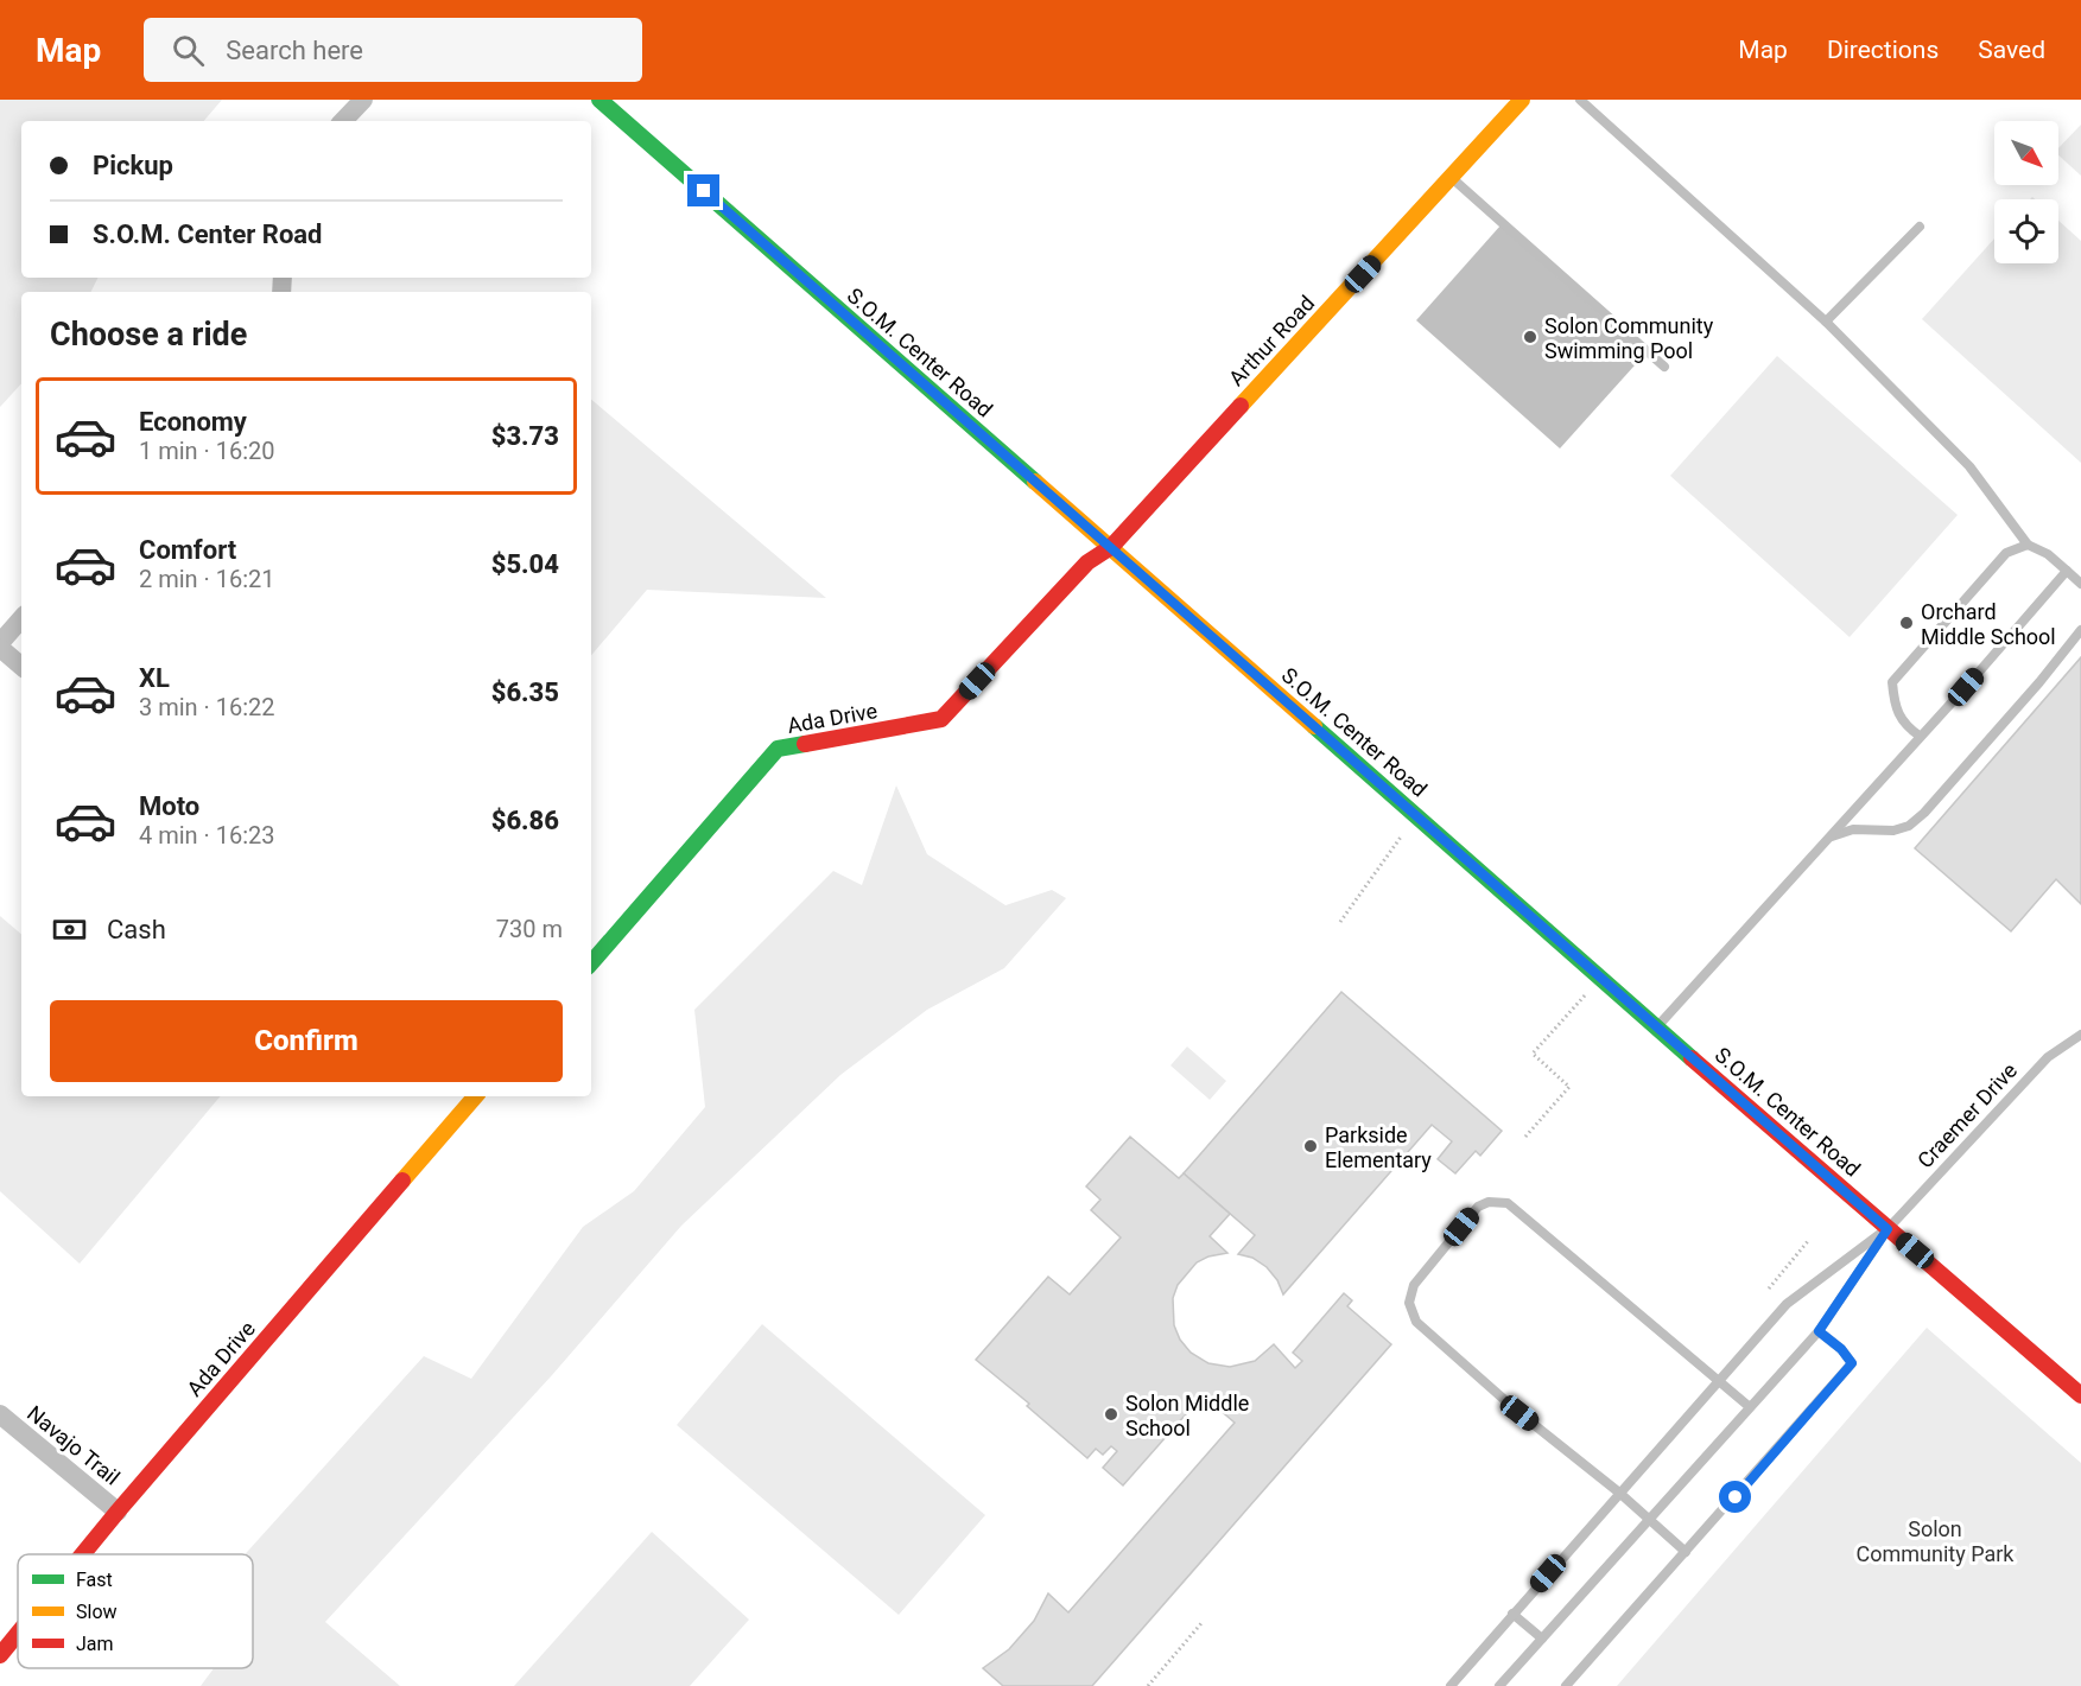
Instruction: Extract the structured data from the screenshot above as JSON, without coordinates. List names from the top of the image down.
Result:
{
  "streets": {
    "street": [
      "Arthur Road",
      "S.O.M. Center Road",
      "Ada Drive",
      "Navajo Trail"
    ],
    "lane": ["Craemer Drive"]
  },
  "crossings": [
    ["Arthur Road", "S.O.M. Center Road"],
    ["Arthur Road", "Ada Drive"],
    ["S.O.M. Center Road", "Ada Drive"],
    ["S.O.M. Center Road", "Craemer Drive"],
    ["Ada Drive", "Navajo Trail"]
  ],
  "parks": ["Solon Community Park"],
  "places": [
    "Solon Community Swimming Pool",
    "Orchard Middle School",
    "Parkside Elementary",
    "Solon Middle School"
  ],
  "legend": ["Fast", "Slow", "Jam"],
  "north": "bottom right",
  "page": {
    "header": "Map",
    "search": "Search here",
    "nav": ["Map", "Directions", "Saved"],
    "banner": ["Pickup", "S.O.M. Center Road"],
    "heading": "Choose a ride",
    "list": [
      {
        "name": "Economy",
        "note": "1 min · 16:20",
        "value": "$3.73"
      },
      {
        "name": "Comfort",
        "note": "2 min · 16:21",
        "value": "$5.04"
      },
      {
        "name": "XL",
        "note": "3 min · 16:22",
        "value": "$6.35"
      },
      {
        "name": "Moto",
        "note": "4 min · 16:23",
        "value": "$6.86"
      }
    ],
    "pay": ["Cash", "730 m"],
    "buttons": "Confirm"
  }
}
